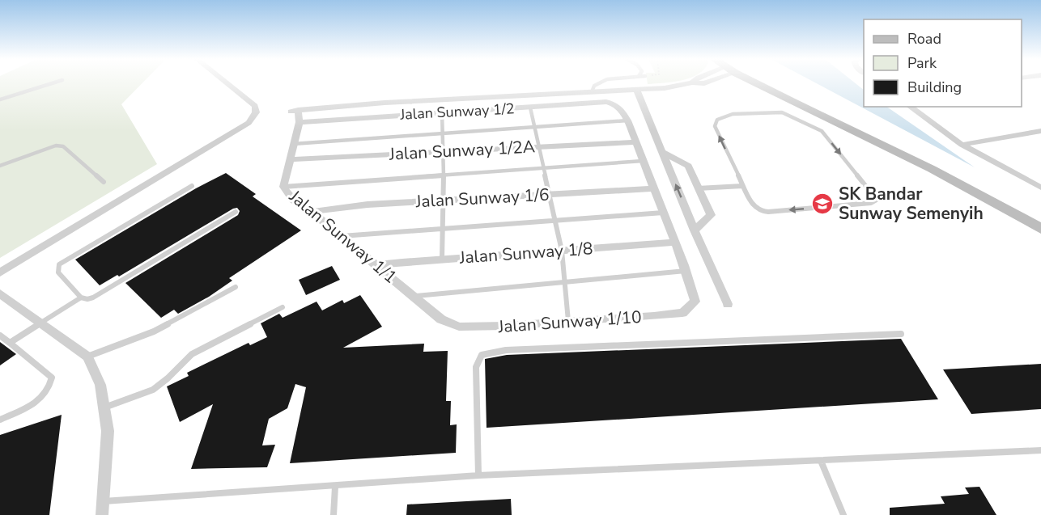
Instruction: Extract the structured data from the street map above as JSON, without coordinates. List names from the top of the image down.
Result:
{
  "streets": {
    "street": [
      "Jalan Sunway 1/2",
      "Jalan Sunway 1/2A",
      "Jalan Sunway 1/6",
      "Jalan Sunway 1/1",
      "Jalan Sunway 1/8",
      "Jalan Sunway 1/10"
    ]
  },
  "crossings": [
    ["Jalan Sunway 1/2", "Jalan Sunway 1/1"],
    ["Jalan Sunway 1/2A", "Jalan Sunway 1/1"],
    ["Jalan Sunway 1/6", "Jalan Sunway 1/1"],
    ["Jalan Sunway 1/1", "Jalan Sunway 1/8"],
    ["Jalan Sunway 1/1", "Jalan Sunway 1/10"]
  ],
  "places": {
    "school or university": ["SK Bandar Sunway Semenyih"]
  },
  "legend": ["Road", "Park", "Building"]
}
